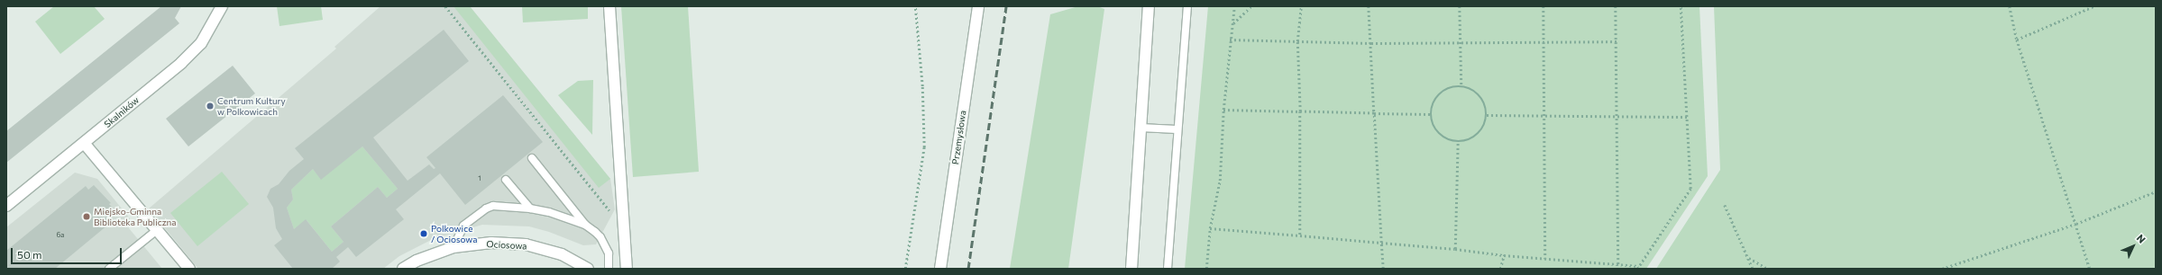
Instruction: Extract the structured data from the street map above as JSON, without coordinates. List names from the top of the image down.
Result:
{
  "streets": {
    "street": ["Skalników", "Przemysłowa", "Ociosowa"]
  },
  "places": ["Centrum Kultury w Polkowicach", "Miejsko-Gminna Biblioteka Publiczna", "Polkowice / Ociosowa"],
  "house_numbers": ["1", "6a"],
  "scale_bar": "50 m",
  "north": "top right"
}
